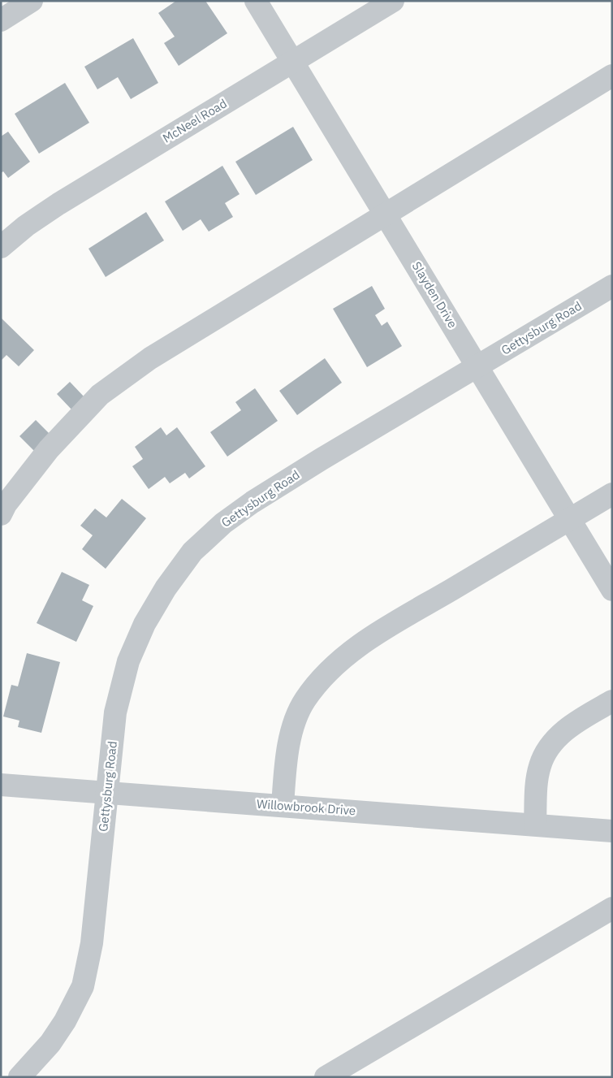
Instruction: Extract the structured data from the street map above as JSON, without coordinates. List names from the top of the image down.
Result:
{
  "streets": {
    "street": [
      "McNeel Road",
      "Slayden Drive",
      "Gettysburg Road",
      "Willowbrook Drive"
    ]
  },
  "crossings": [
    ["McNeel Road", "Slayden Drive"],
    ["Slayden Drive", "Gettysburg Road"],
    ["Gettysburg Road", "Willowbrook Drive"]
  ]
}
